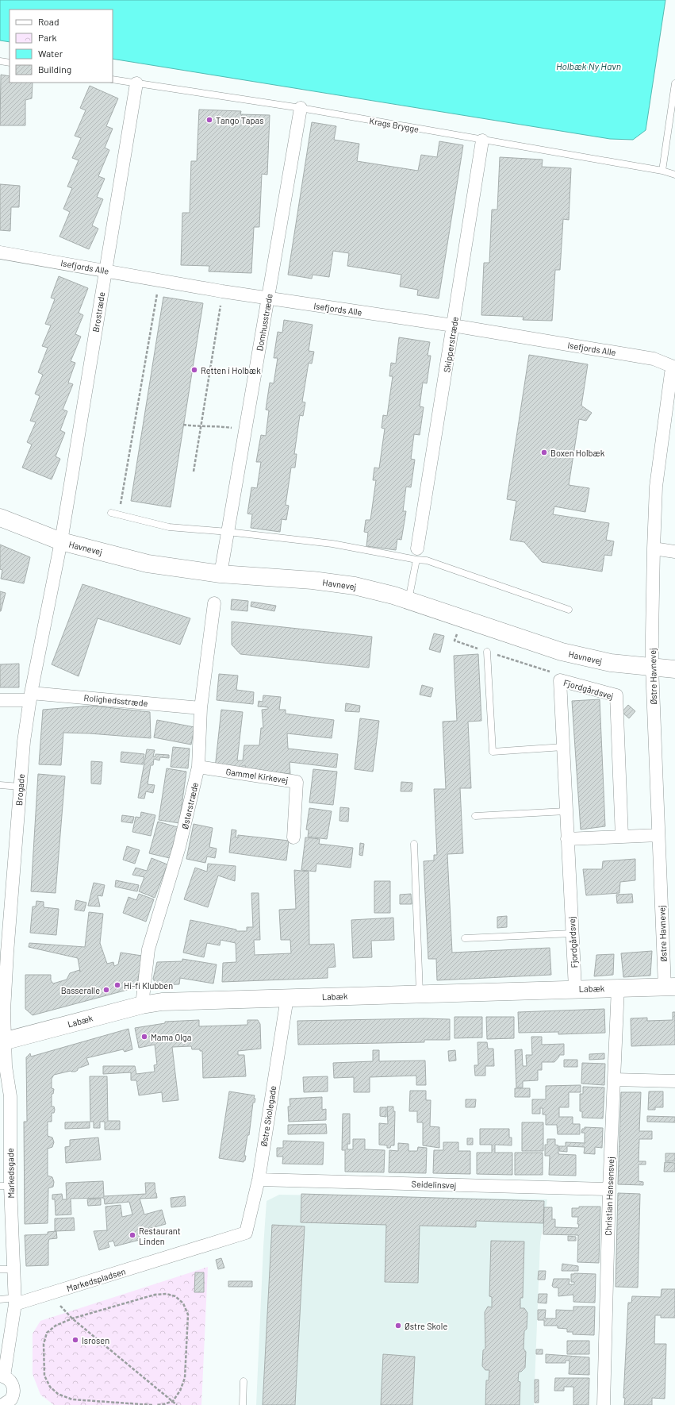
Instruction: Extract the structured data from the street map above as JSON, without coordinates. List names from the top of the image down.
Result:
{
  "streets": {
    "street": [
      "Isefjords Alle",
      "Brostræde",
      "Domhusstræde",
      "Skipperstræde",
      "Havnevej",
      "Østre Havnevej",
      "Fjordgårdsvej",
      "Rolighedsstræde",
      "Gammel Kirkevej",
      "Brogade",
      "Østerstræde",
      "Labæk",
      "Østre Skolegade",
      "Markedsgade",
      "Seidelinsvej",
      "Christian Hansensvej",
      "Markedspladsen"
    ],
    "lane": ["Krags Brygge"]
  },
  "crossings": [
    ["Krags Brygge", "Brostræde"],
    ["Krags Brygge", "Domhusstræde"],
    ["Krags Brygge", "Skipperstræde"],
    ["Isefjords Alle", "Brostræde"],
    ["Isefjords Alle", "Domhusstræde"],
    ["Isefjords Alle", "Skipperstræde"],
    ["Isefjords Alle", "Østre Havnevej"],
    ["Brostræde", "Havnevej"],
    ["Brostræde", "Brogade"],
    ["Domhusstræde", "Havnevej"],
    ["Havnevej", "Østre Havnevej"],
    ["Havnevej", "Brogade"],
    ["Østre Havnevej", "Labæk"],
    ["Fjordgårdsvej", "Labæk"],
    ["Rolighedsstræde", "Brogade"],
    ["Rolighedsstræde", "Østerstræde"],
    ["Gammel Kirkevej", "Østerstræde"],
    ["Brogade", "Labæk"],
    ["Brogade", "Markedsgade"],
    ["Østerstræde", "Labæk"],
    ["Labæk", "Østre Skolegade"],
    ["Labæk", "Markedsgade"],
    ["Labæk", "Christian Hansensvej"],
    ["Østre Skolegade", "Seidelinsvej"],
    ["Østre Skolegade", "Markedspladsen"],
    ["Markedsgade", "Markedspladsen"],
    ["Seidelinsvej", "Christian Hansensvej"]
  ],
  "water": ["Holbæk Ny Havn"],
  "places": [
    "Tango Tapas",
    "Retten i Holbæk",
    "Boxen Holbæk",
    "Hi-fi Klubben",
    "Basseralle",
    "Mama Olga",
    "Restaurant Linden",
    "Østre Skole",
    "Isrosen"
  ],
  "legend": [
    "Road",
    "Park",
    "Water",
    "Building"
  ]
}
